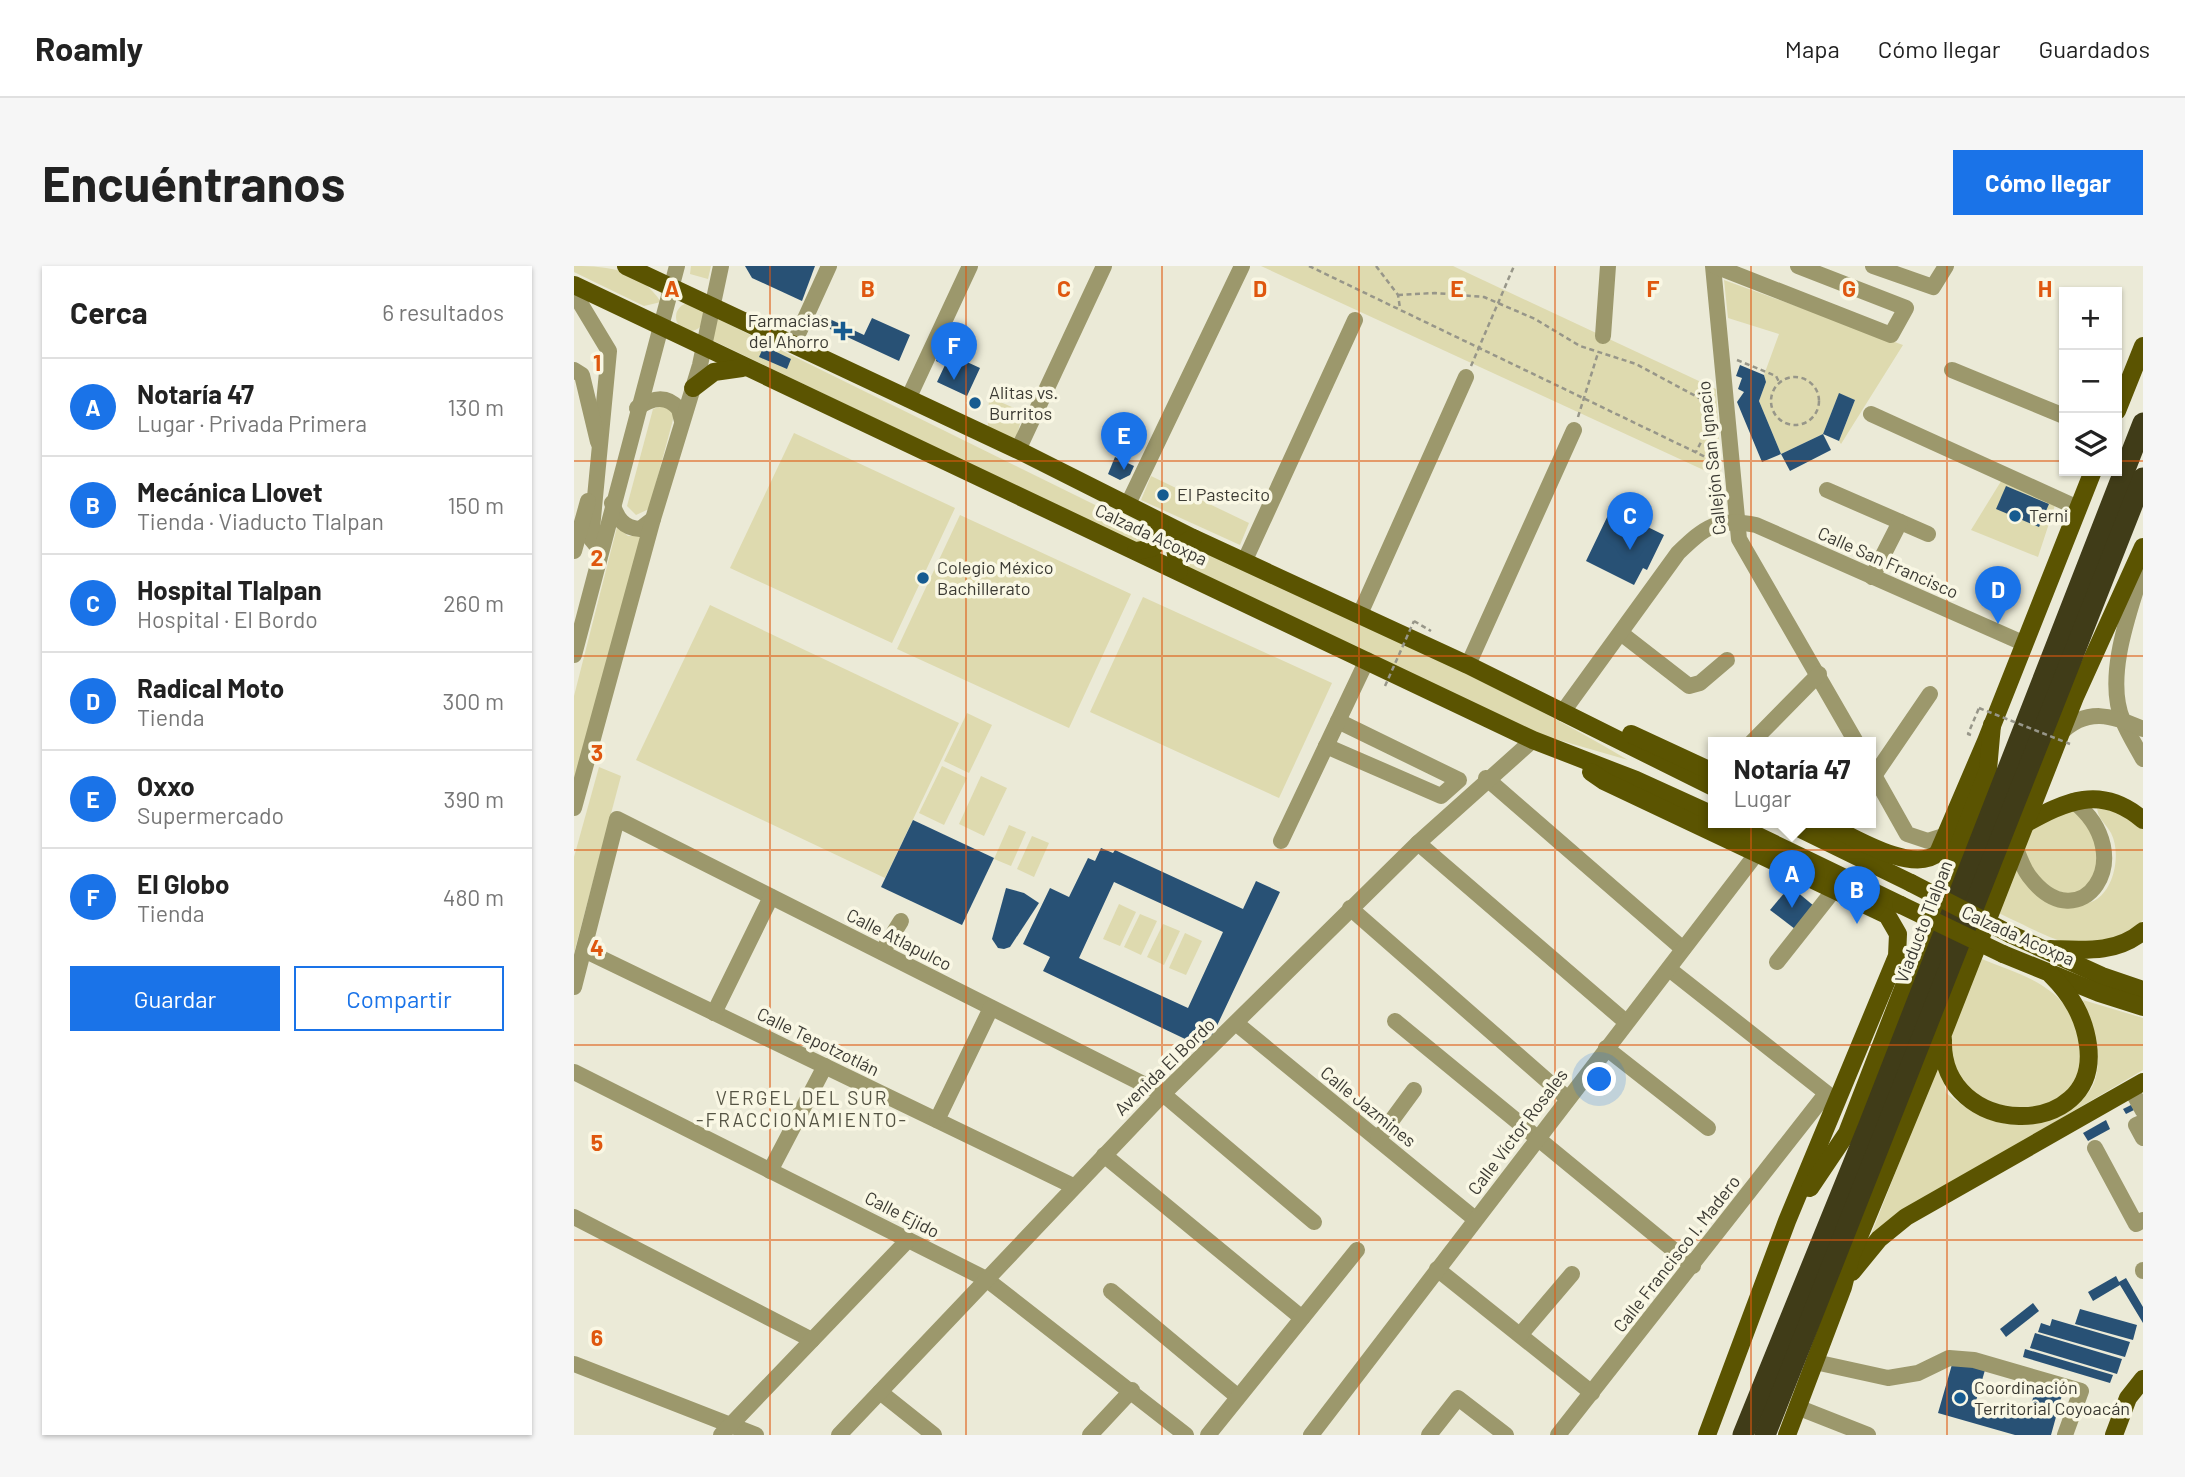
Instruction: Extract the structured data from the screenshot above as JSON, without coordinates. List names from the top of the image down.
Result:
{
  "streets": {
    "highway": ["Viaducto Tlalpan"],
    "main road": ["Calzada Acoxpa"],
    "street": [
      "Callejón San Ignacio",
      "Calle San Francisco",
      "Calle Atlapulco",
      "Calle Tepotzotlán",
      "Avenida El Bordo",
      "Calle Jazmines",
      "Calle Víctor Rosales",
      "Calle Ejido",
      "Calle Francisco I. Madero"
    ]
  },
  "crossings": [
    ["Callejón San Ignacio", "Calle San Francisco"],
    ["Calzada Acoxpa", "Viaducto Tlalpan"],
    ["Calzada Acoxpa", "Avenida El Bordo"],
    ["Calle San Francisco", "Viaducto Tlalpan"],
    ["Viaducto Tlalpan", "Calle Víctor Rosales"],
    ["Viaducto Tlalpan", "Calle Francisco I. Madero"],
    ["Calle Atlapulco", "Calle Tepotzotlán"],
    ["Calle Atlapulco", "Avenida El Bordo"],
    ["Calle Tepotzotlán", "Avenida El Bordo"],
    ["Avenida El Bordo", "Calle Jazmines"],
    ["Avenida El Bordo", "Calle Ejido"],
    ["Calle Jazmines", "Calle Víctor Rosales"]
  ],
  "districts": ["VERGEL DEL SUR -FRACCIONAMIENTO-"],
  "places": {
    "health": ["Farmacias del Ahorro"],
    "other": [
      "Alitas vs. Burritos",
      "El Pastecito",
      "Terni",
      "Colegio México Bachillerato",
      "Coordinación Territorial Coyoacán"
    ]
  },
  "page": {
    "header": "Roamly",
    "nav": ["Mapa", "Cómo llegar", "Guardados"],
    "buttons": [
      "Cómo llegar",
      ["Guardar", "Compartir"]
    ],
    "title": "Encuéntranos",
    "heading": ["Cerca", "6 resultados"],
    "map_buttons": ["+", "−"],
    "pins": [
      "F",
      "E",
      "C",
      "D",
      "A",
      "B"
    ],
    "list": [
      {
        "mark": "A",
        "name": "Notaría 47",
        "note": "Lugar · Privada Primera",
        "value": "130 m"
      },
      {
        "mark": "B",
        "name": "Mecánica Llovet",
        "note": "Tienda · Viaducto Tlalpan",
        "value": "150 m"
      },
      {
        "mark": "C",
        "name": "Hospital Tlalpan",
        "note": "Hospital · El Bordo",
        "value": "260 m"
      },
      {
        "mark": "D",
        "name": "Radical Moto",
        "note": "Tienda",
        "value": "300 m"
      },
      {
        "mark": "E",
        "name": "Oxxo",
        "note": "Supermercado",
        "value": "390 m"
      },
      {
        "mark": "F",
        "name": "El Globo",
        "note": "Tienda",
        "value": "480 m"
      }
    ],
    "popup": ["Notaría 47", "Lugar"]
  },
  "grid": {
    "columns": [
      "A",
      "B",
      "C",
      "D",
      "E",
      "F",
      "G",
      "H"
    ],
    "rows": [
      "1",
      "2",
      "3",
      "4",
      "5",
      "6"
    ]
  }
}
